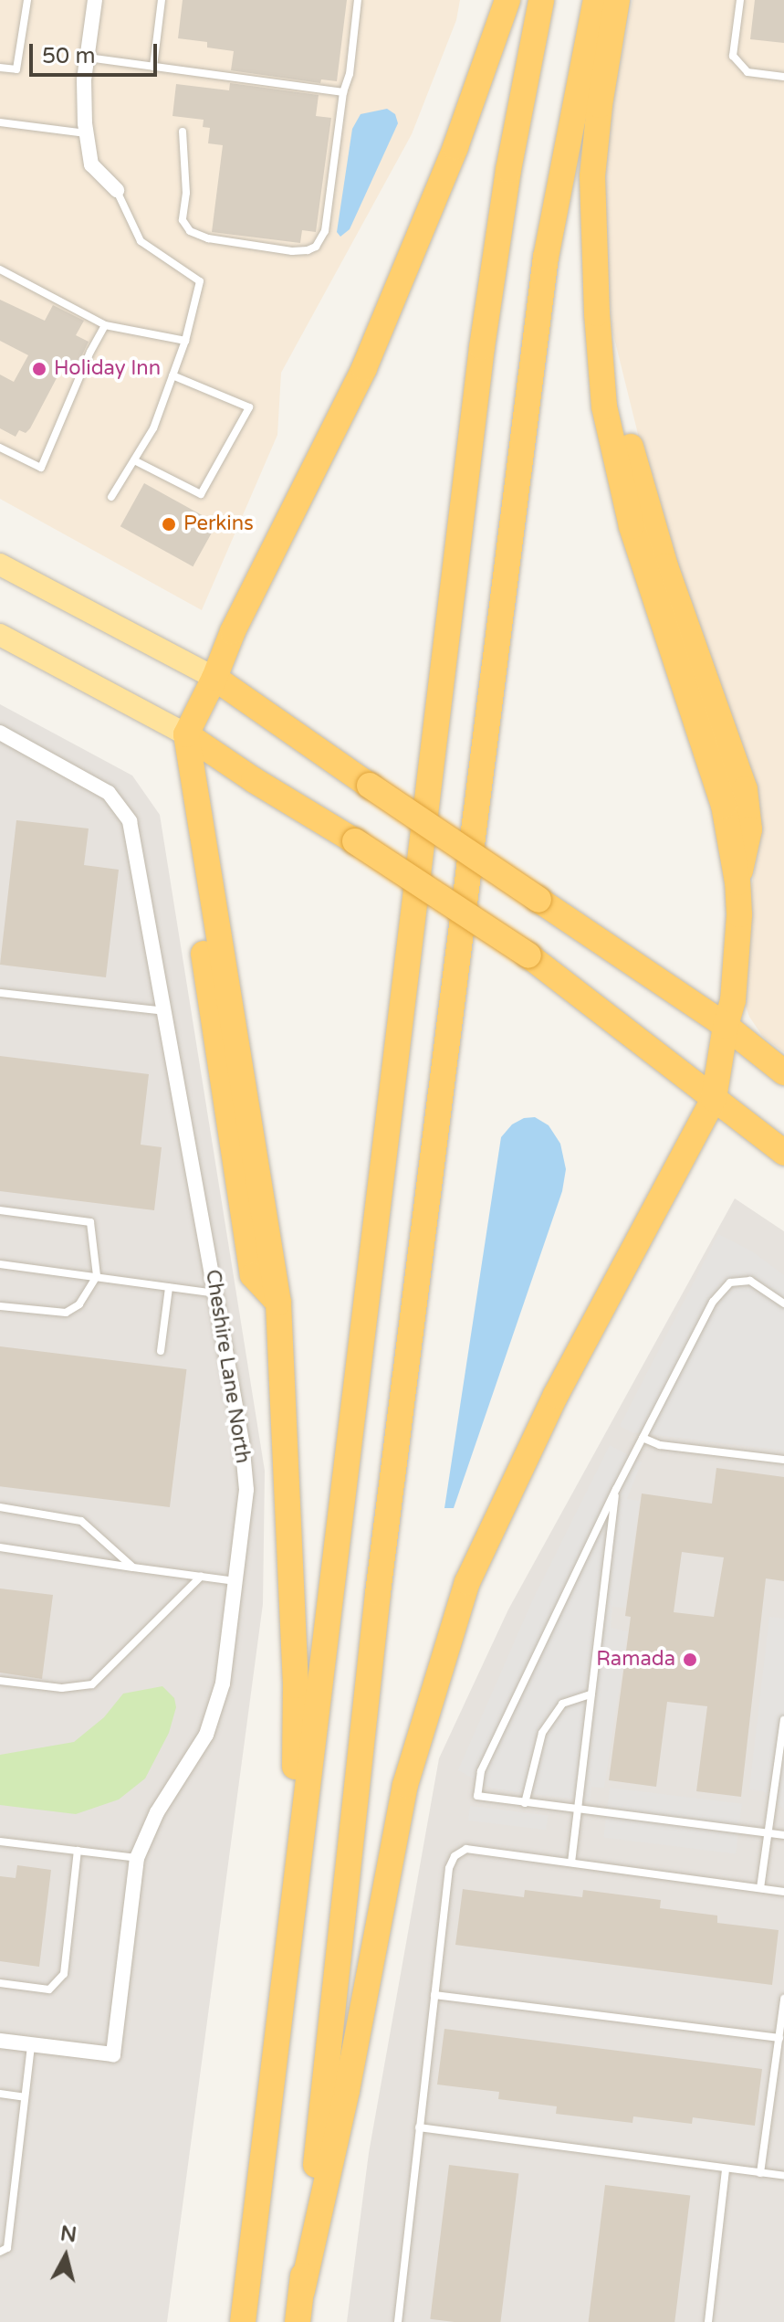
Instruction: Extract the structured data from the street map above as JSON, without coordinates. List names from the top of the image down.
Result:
{
  "streets": {
    "street": ["Cheshire Lane North"]
  },
  "places": ["Holiday Inn", "Perkins", "Ramada"],
  "scale_bar": "50 m",
  "north": "top"
}
